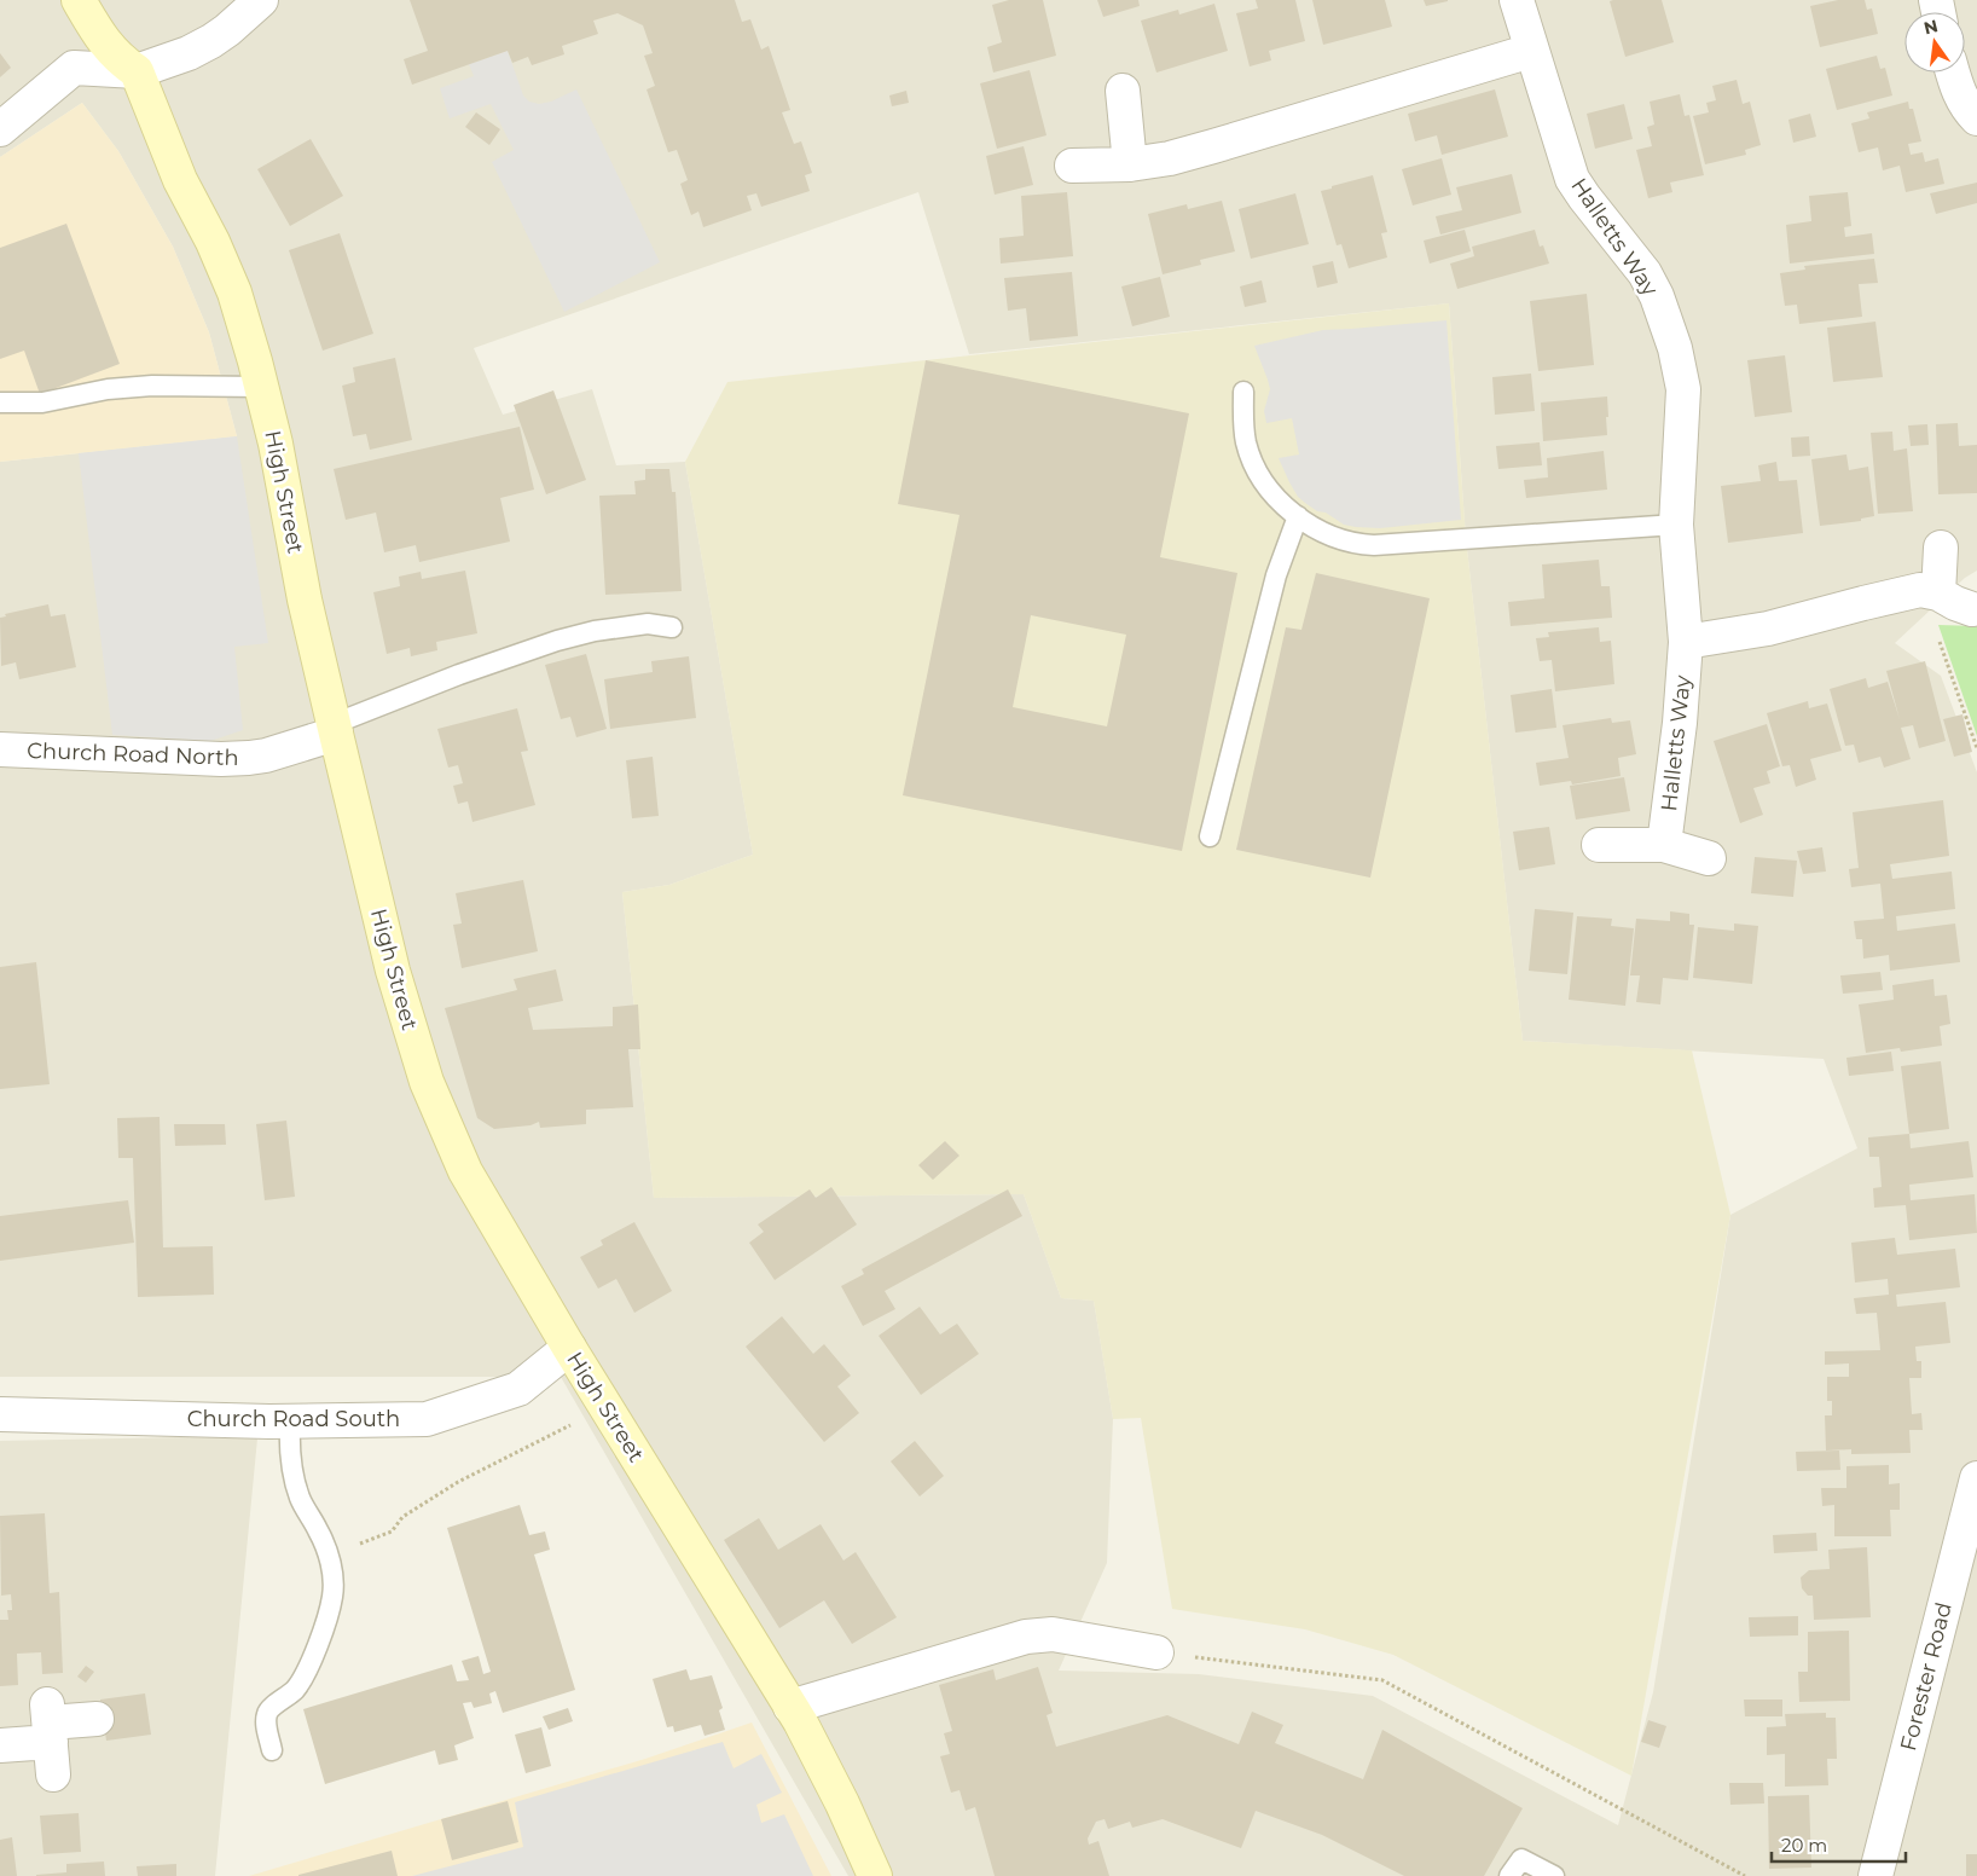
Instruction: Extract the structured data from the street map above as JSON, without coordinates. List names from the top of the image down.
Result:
{
  "streets": {
    "main road": ["High Street"],
    "street": [
      "Halletts Way",
      "Church Road North",
      "Church Road South",
      "Forester Road"
    ]
  },
  "crossings": [
    ["High Street", "Church Road North"],
    ["High Street", "Church Road South"]
  ],
  "scale_bar": "20 m",
  "north": "top"
}
